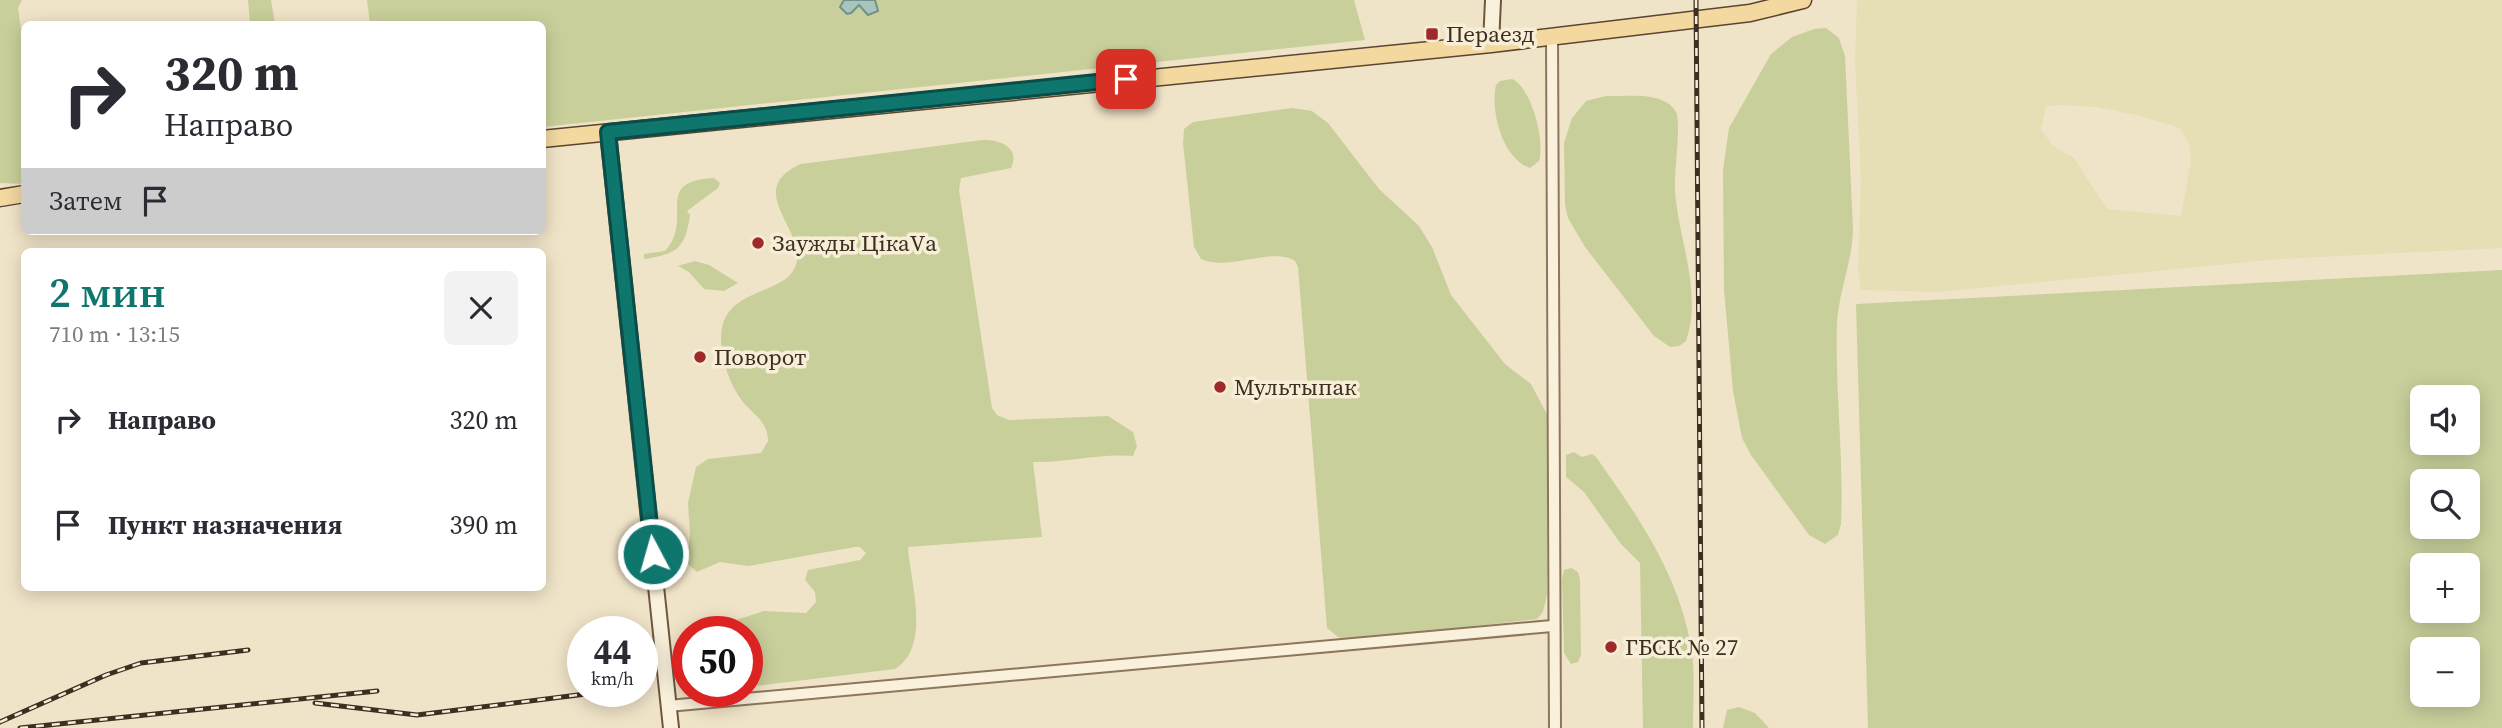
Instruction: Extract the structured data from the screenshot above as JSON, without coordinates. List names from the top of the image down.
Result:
{
  "places": {
    "transit": ["Пераезд"],
    "other": [
      "Заужды ЦікаVа",
      "Поворот",
      "Мультыпак",
      "ГБСК № 27"
    ]
  },
  "page": {
    "turn": ["320 m", "Направо"],
    "then": "Затем",
    "heading": ["2 мин", "710 m · 13:15"],
    "list": [
      {
        "name": "Направо",
        "value": "320 m"
      },
      {
        "name": "Пункт назначения",
        "value": "390 m"
      }
    ],
    "map_buttons": ["+", "−"],
    "speed": "44 km/h",
    "limit": "50"
  }
}
